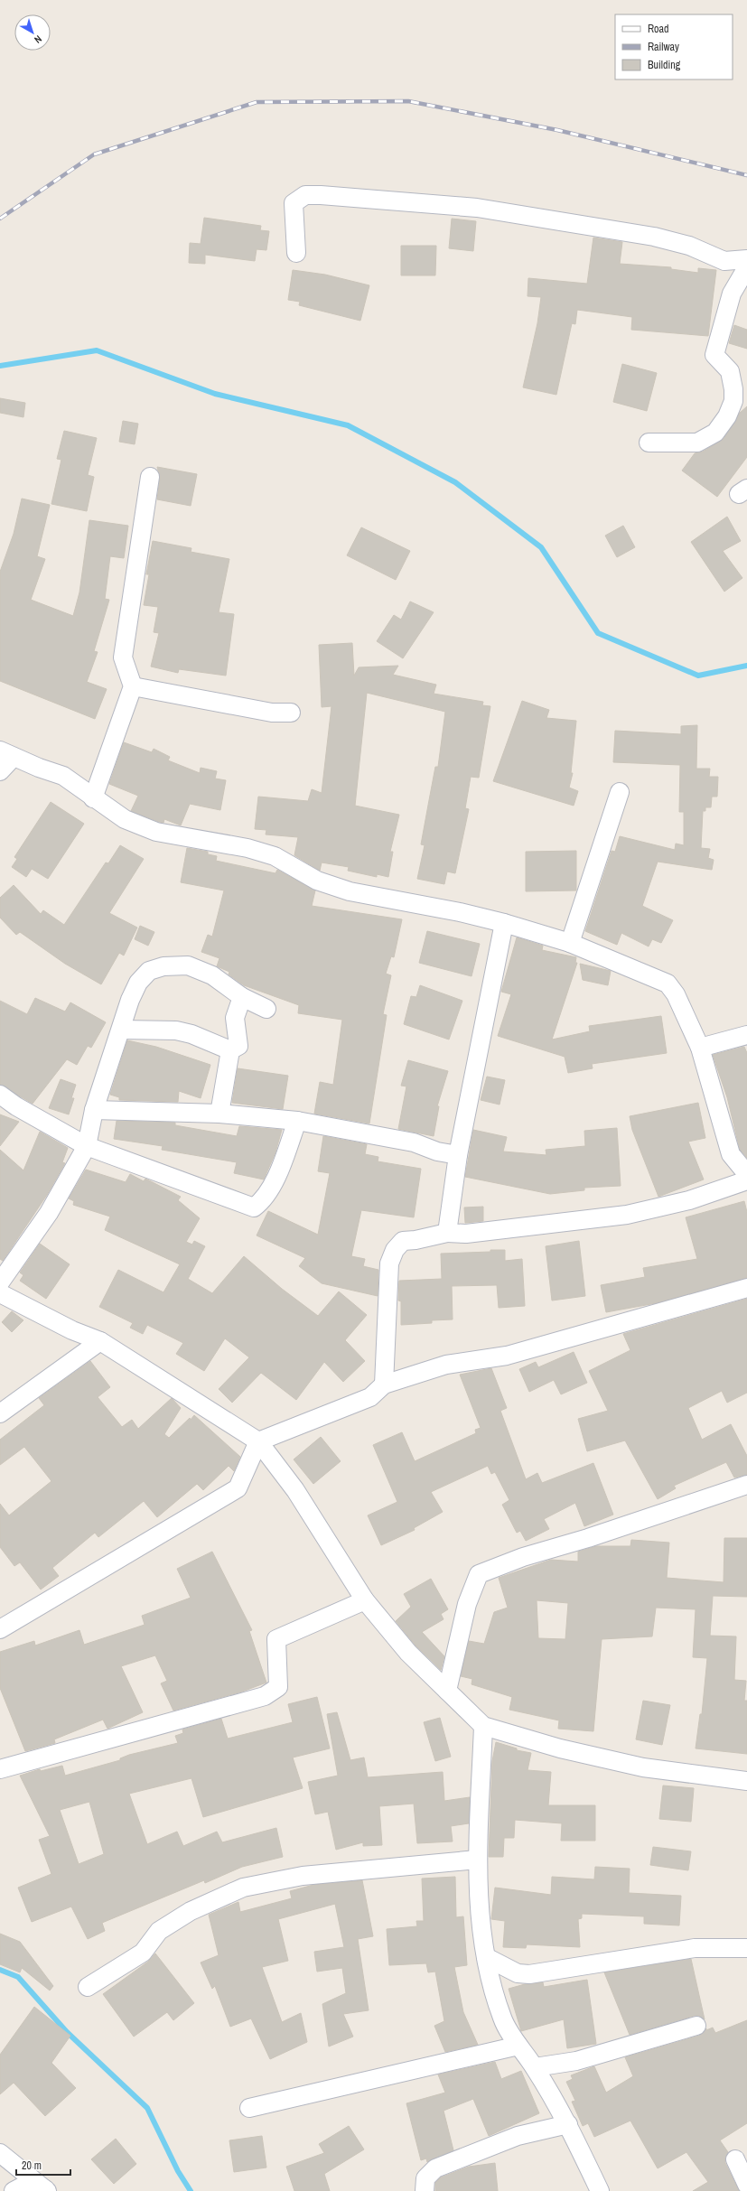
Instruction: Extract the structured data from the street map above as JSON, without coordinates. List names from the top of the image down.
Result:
{
  "legend": ["Road", "Railway", "Building"],
  "scale_bar": "20 m",
  "north": "bottom right"
}
